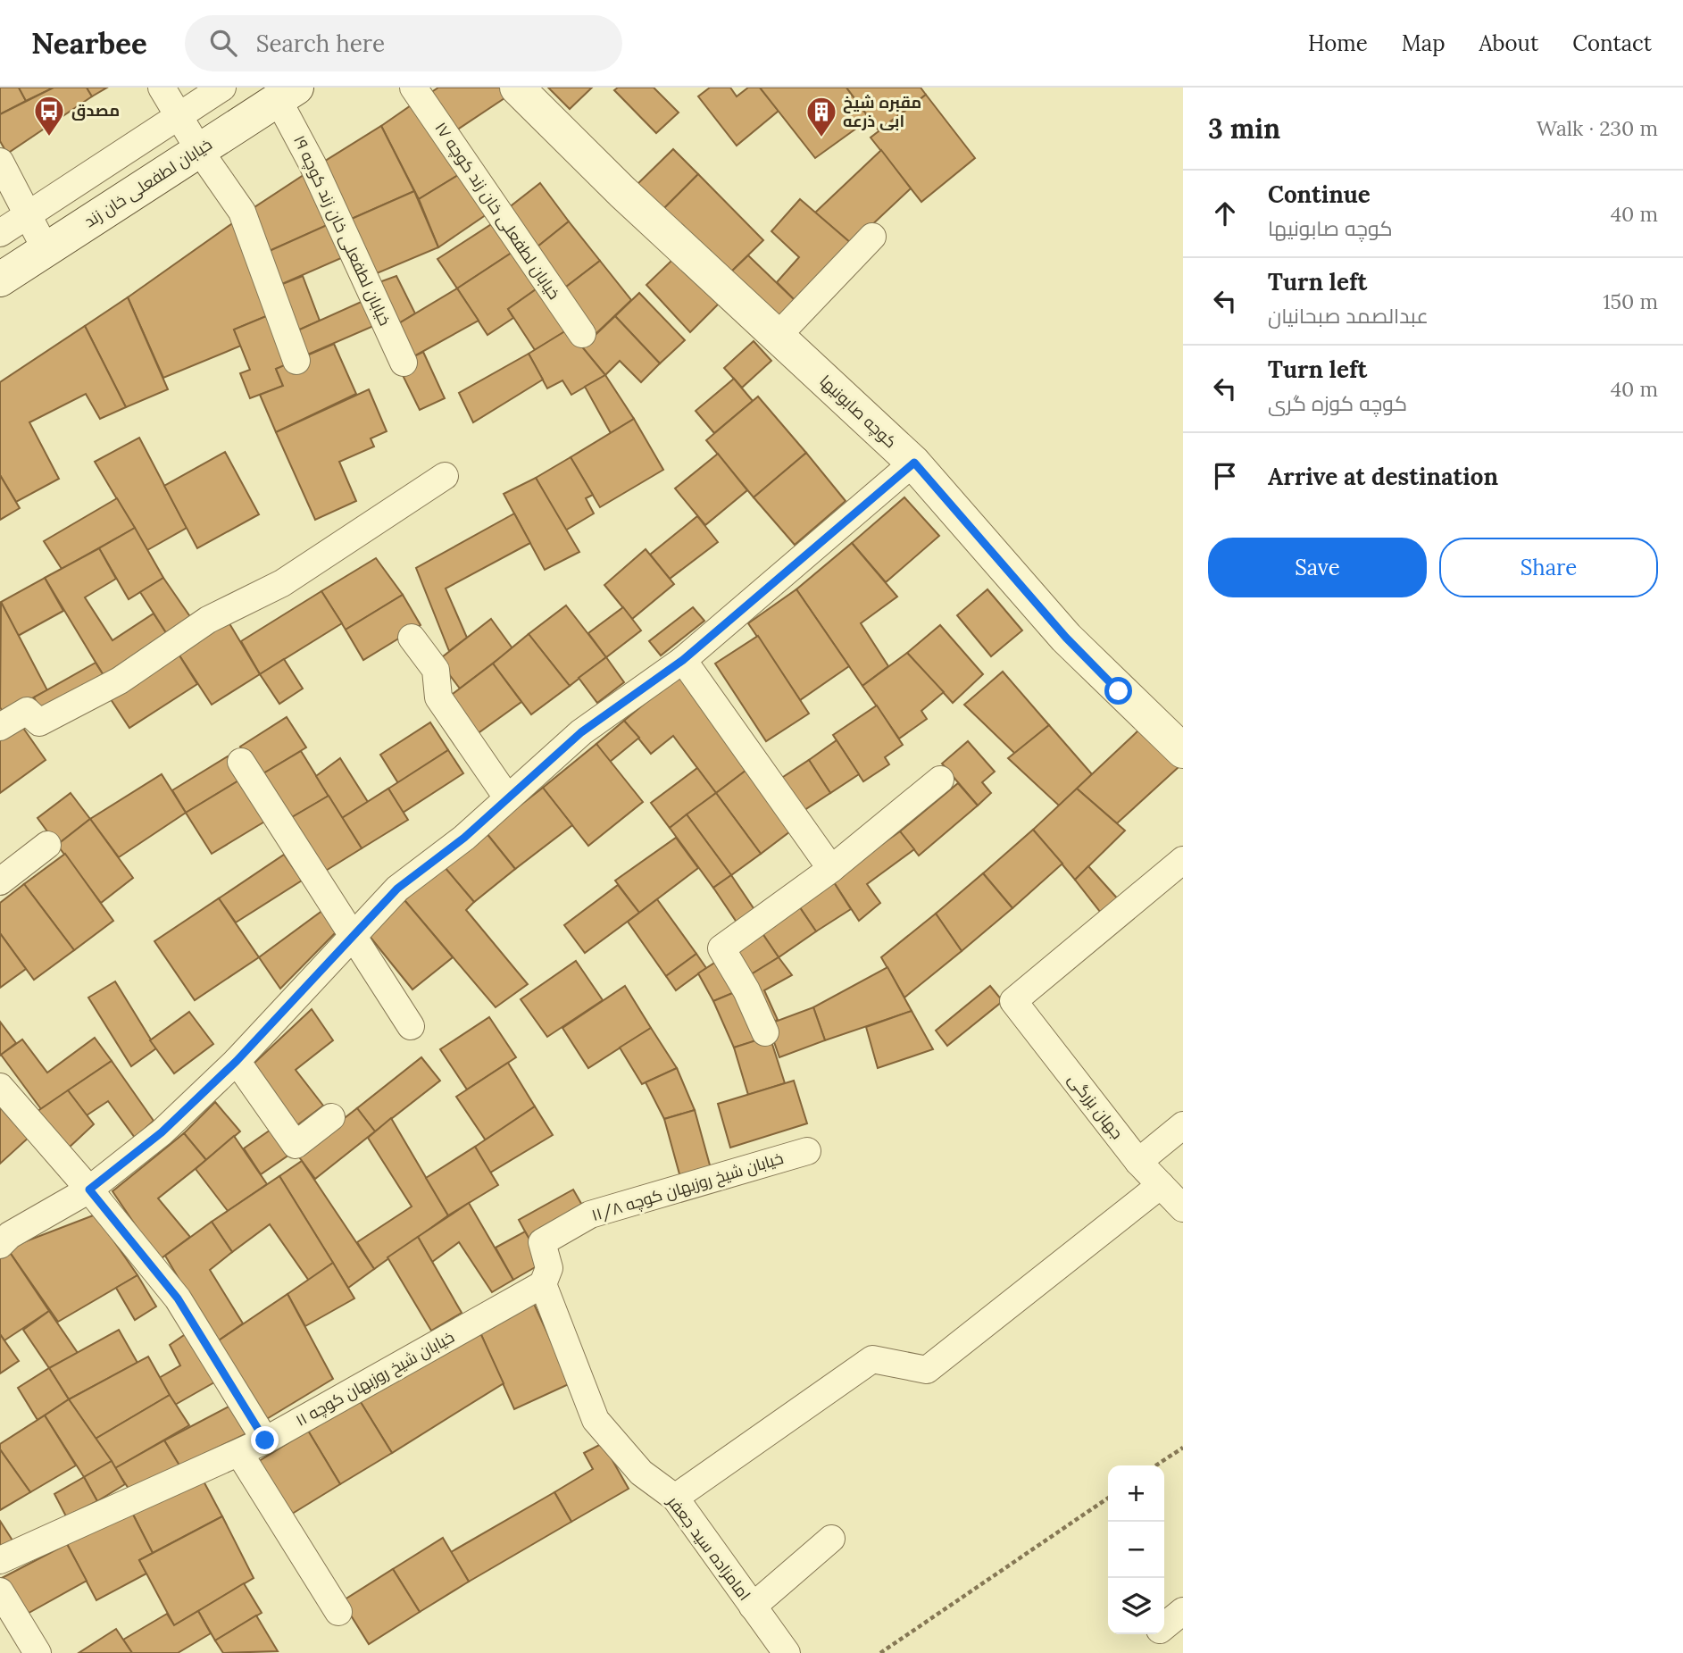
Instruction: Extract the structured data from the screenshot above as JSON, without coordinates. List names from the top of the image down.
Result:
{
  "streets": {
    "street": ["خیابان لطفعلی خان زند", "کوچه صابونیها"],
    "lane": [
      "خیابان لطفعلی خان زند کوچه ۱۷",
      "خیابان لطفعلی خان زند کوچه ۱۹",
      "جهان بزرگی",
      "خیابان شیخ روزبهان کوچه ۱۱/۸",
      "خیابان شیخ روزبهان کوچه ۱۱",
      "امامزاده سید جعفر"
    ]
  },
  "crossings": [
    ["خیابان لطفعلی خان زند", "خیابان لطفعلی خان زند کوچه ۱۹"],
    ["خیابان شیخ روزبهان کوچه ۱۱/۸", "خیابان شیخ روزبهان کوچه ۱۱"],
    ["خیابان شیخ روزبهان کوچه ۱۱/۸", "امامزاده سید جعفر"],
    ["خیابان شیخ روزبهان کوچه ۱۱", "امامزاده سید جعفر"]
  ],
  "places": {
    "bus stop": ["مصدق"],
    "building": ["مقبره شیخ ابی ذرعه"]
  },
  "page": {
    "header": "Nearbee",
    "search": "Search here",
    "nav": [
      "Home",
      "Map",
      "About",
      "Contact"
    ],
    "heading": ["3 min", "Walk · 230 m"],
    "list": [
      ["Continue", "کوچه صابونیها", "40 m"],
      ["Turn left", "عبدالصمد صبحانیان", "150 m"],
      ["Turn left", "کوچه کوزه گری", "40 m"],
      "Arrive at destination"
    ],
    "buttons": ["Save", "Share"],
    "map_buttons": ["+", "−"]
  }
}
